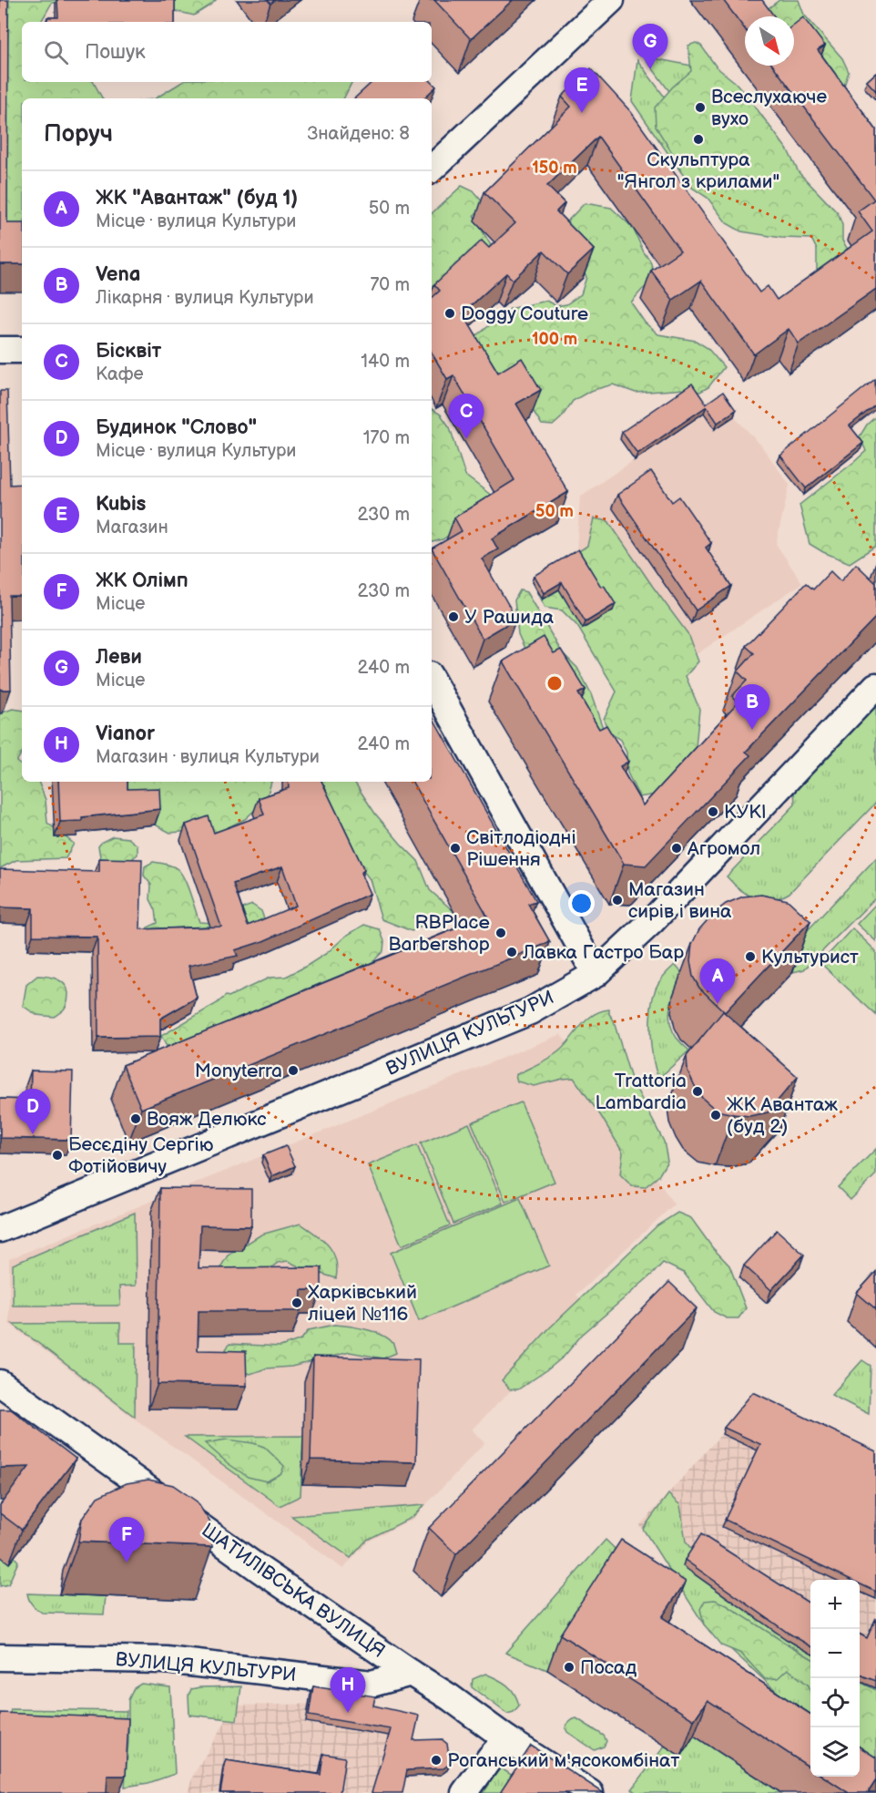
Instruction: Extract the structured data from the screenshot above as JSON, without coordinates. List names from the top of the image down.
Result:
{
  "streets": {
    "street": ["ВУЛИЦЯ КУЛЬТУРИ", "ШАТИЛІВСЬКА ВУЛИЦЯ"]
  },
  "crossings": [
    ["ВУЛИЦЯ КУЛЬТУРИ", "ШАТИЛІВСЬКА ВУЛИЦЯ"]
  ],
  "places": [
    "Всеслухаюче вухо",
    "Скульптура \"Янгол з крилами\"",
    "Doggy Сouture",
    "У Рашида",
    "КУКІ",
    "Світлодіодні Рішення",
    "Агромол",
    "Магазин сирів і вина",
    "RBPlace Barbershop",
    "Лавка Гастро Бар",
    "Культурист",
    "Monyterra",
    "Trattoria Lambardia",
    "ЖК Авантаж (буд 2)",
    "Вояж Делюкс",
    "Бесєдіну Сергію Фотійовичу",
    "Харківський ліцей №116",
    "Посад",
    "Роганський м'ясокомбінат"
  ],
  "north": "bottom right",
  "page": {
    "search": "Пошук",
    "pins": [
      "G",
      "E",
      "C",
      "B",
      "A",
      "D",
      "F",
      "H"
    ],
    "heading": ["Поруч", "Знайдено: 8"],
    "list": [
      {
        "mark": "A",
        "name": "ЖК \"Авантаж\" (буд 1)",
        "note": "Місце · вулиця Культури",
        "value": "50 m"
      },
      {
        "mark": "B",
        "name": "Vena",
        "note": "Лікарня · вулиця Культури",
        "value": "70 m"
      },
      {
        "mark": "C",
        "name": "Бісквіт",
        "note": "Кафе",
        "value": "140 m"
      },
      {
        "mark": "D",
        "name": "Будинок \"Слово\"",
        "note": "Місце · вулиця Культури",
        "value": "170 m"
      },
      {
        "mark": "E",
        "name": "Kubis",
        "note": "Магазин",
        "value": "230 m"
      },
      {
        "mark": "F",
        "name": "ЖК Олімп",
        "note": "Місце",
        "value": "230 m"
      },
      {
        "mark": "G",
        "name": "Леви",
        "note": "Місце",
        "value": "240 m"
      },
      {
        "mark": "H",
        "name": "Vianor",
        "note": "Магазин · вулиця Культури",
        "value": "240 m"
      }
    ],
    "map_buttons": ["+", "−"]
  },
  "rings": ["150 m", "100 m", "50 m"]
}
